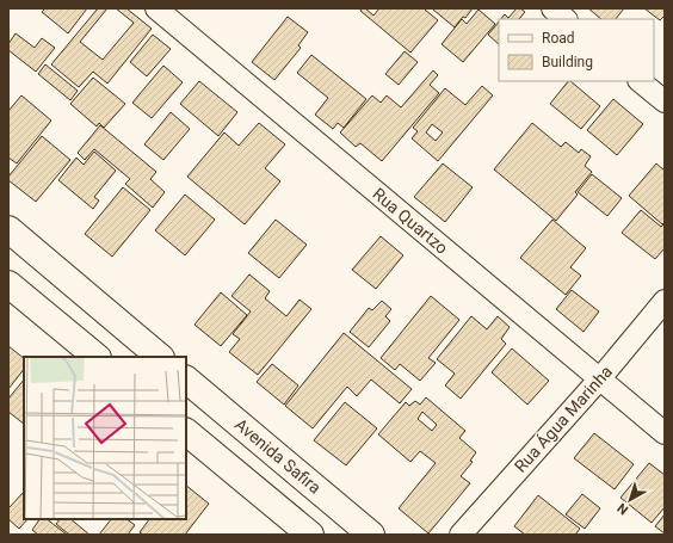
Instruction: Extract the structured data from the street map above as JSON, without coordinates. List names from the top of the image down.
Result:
{
  "streets": {
    "street": ["Rua Quartzo", "Rua Água Marinha", "Avenida Safira"]
  },
  "crossings": [
    ["Rua Quartzo", "Rua Água Marinha"]
  ],
  "legend": ["Road", "Building"],
  "north": "bottom left"
}
